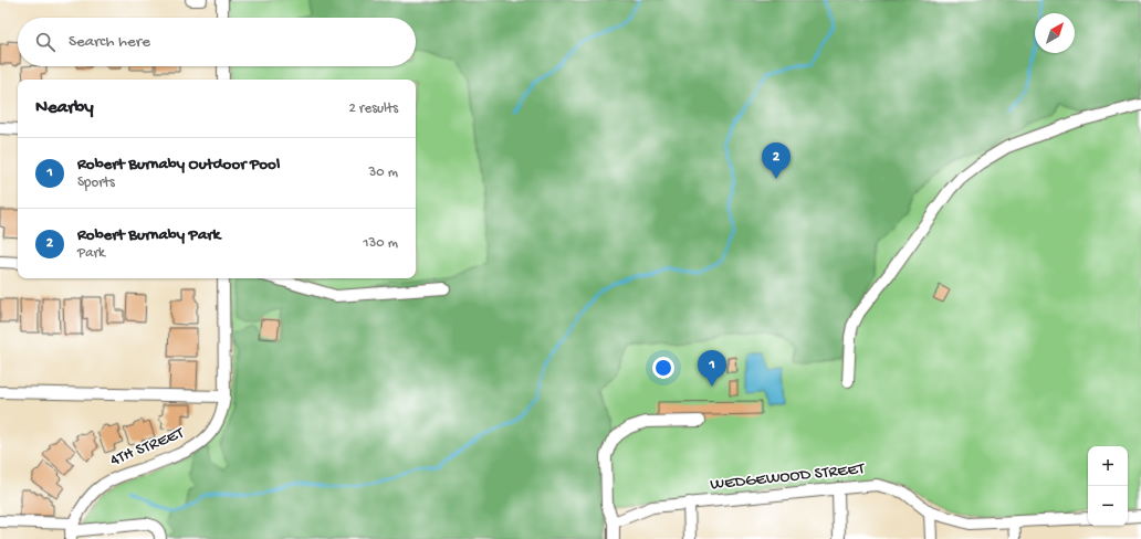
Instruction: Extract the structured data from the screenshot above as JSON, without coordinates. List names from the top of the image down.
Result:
{
  "streets": {
    "street": ["4TH STREET", "WEDGEWOOD STREET"]
  },
  "north": "top right",
  "page": {
    "search": "Search here",
    "heading": ["Nearby", "2 results"],
    "list": [
      {
        "mark": "1",
        "name": "Robert Burnaby Outdoor Pool",
        "note": "Sports",
        "value": "30 m"
      },
      {
        "mark": "2",
        "name": "Robert Burnaby Park",
        "note": "Park",
        "value": "130 m"
      }
    ],
    "pins": ["2", "1"],
    "map_buttons": ["+", "−"]
  }
}
